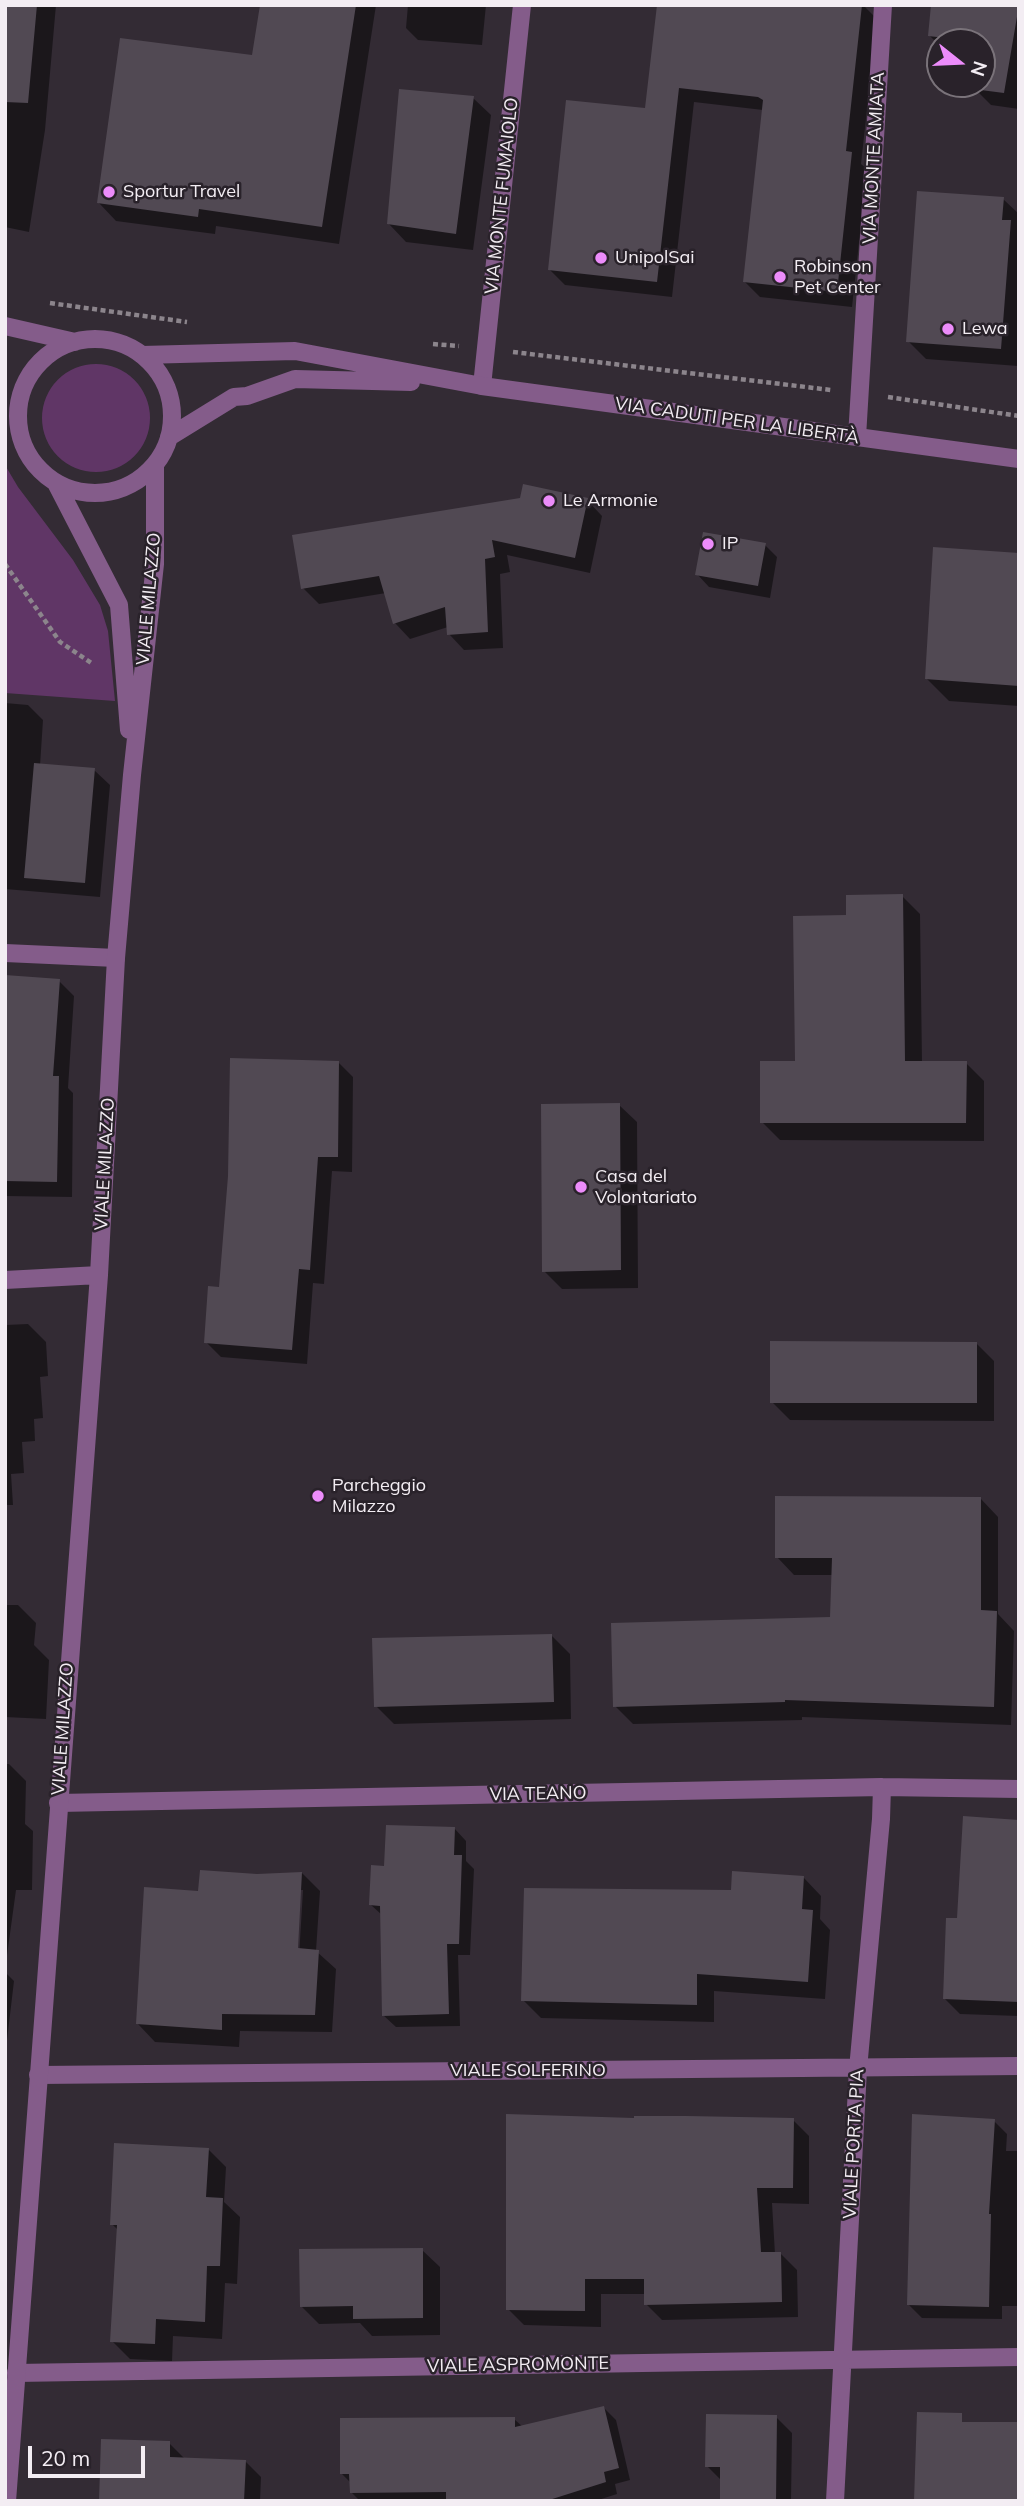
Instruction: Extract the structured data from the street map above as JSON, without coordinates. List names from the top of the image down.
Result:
{
  "streets": {
    "street": [
      "VIA MONTE AMIATA",
      "VIA MONTE FUMAIOLO",
      "VIA CADUTI PER LA LIBERTÀ",
      "VIALE MILAZZO",
      "VIA TEANO",
      "VIALE SOLFERINO",
      "VIALE PORTA PIA",
      "VIALE ASPROMONTE"
    ]
  },
  "crossings": [
    ["VIA MONTE AMIATA", "VIA CADUTI PER LA LIBERTÀ"],
    ["VIA MONTE FUMAIOLO", "VIA CADUTI PER LA LIBERTÀ"],
    ["VIA CADUTI PER LA LIBERTÀ", "VIALE MILAZZO"],
    ["VIALE MILAZZO", "VIA TEANO"],
    ["VIALE MILAZZO", "VIALE SOLFERINO"],
    ["VIALE MILAZZO", "VIALE ASPROMONTE"],
    ["VIA TEANO", "VIALE PORTA PIA"],
    ["VIALE SOLFERINO", "VIALE PORTA PIA"],
    ["VIALE PORTA PIA", "VIALE ASPROMONTE"]
  ],
  "places": [
    "Sportur Travel",
    "UnipolSai",
    "Robinson Pet Center",
    "Lewa",
    "Le Armonie",
    "IP",
    "Casa del Volontariato",
    "Parcheggio Milazzo"
  ],
  "scale_bar": "20 m",
  "north": "right"
}
